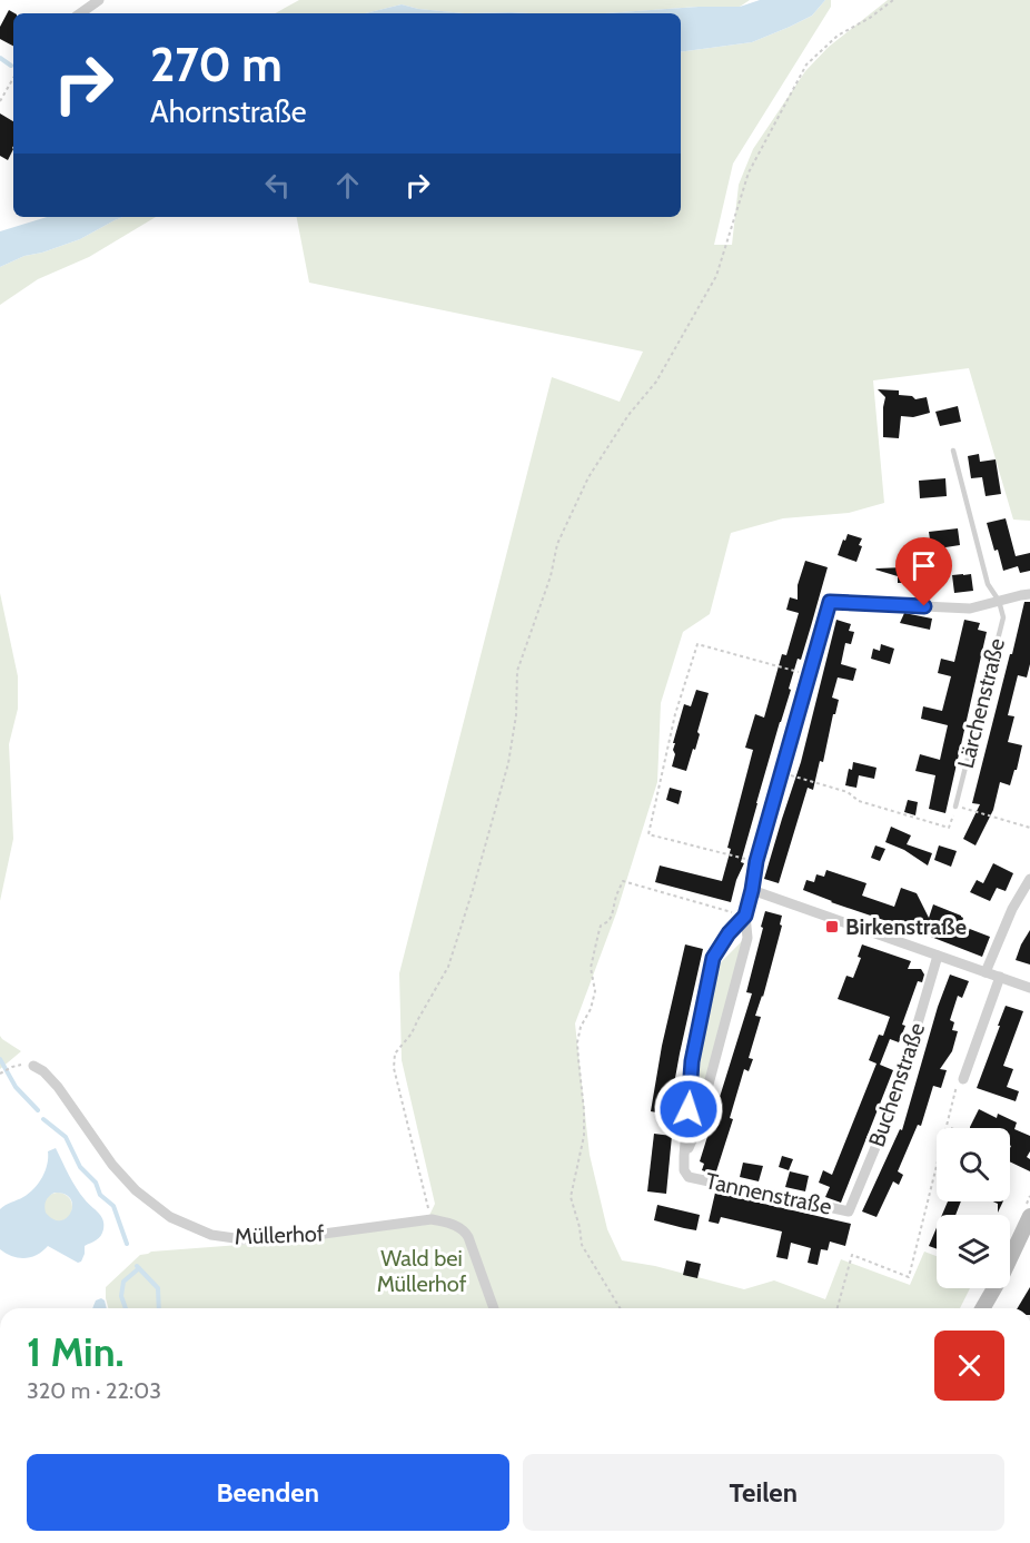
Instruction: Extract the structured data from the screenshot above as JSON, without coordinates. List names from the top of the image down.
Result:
{
  "streets": {
    "street": ["Buchenstraße", "Tannenstraße", "Müllerhof"],
    "lane": ["Lärchenstraße"]
  },
  "crossings": [
    ["Buchenstraße", "Tannenstraße"]
  ],
  "parks": ["Wald bei Müllerhof"],
  "places": {
    "transit": ["Birkenstraße"]
  },
  "page": {
    "turn": ["270 m", "Ahornstraße"],
    "heading": ["1 Min.", "320 m · 22:03"],
    "buttons": ["Beenden", "Teilen"]
  }
}
